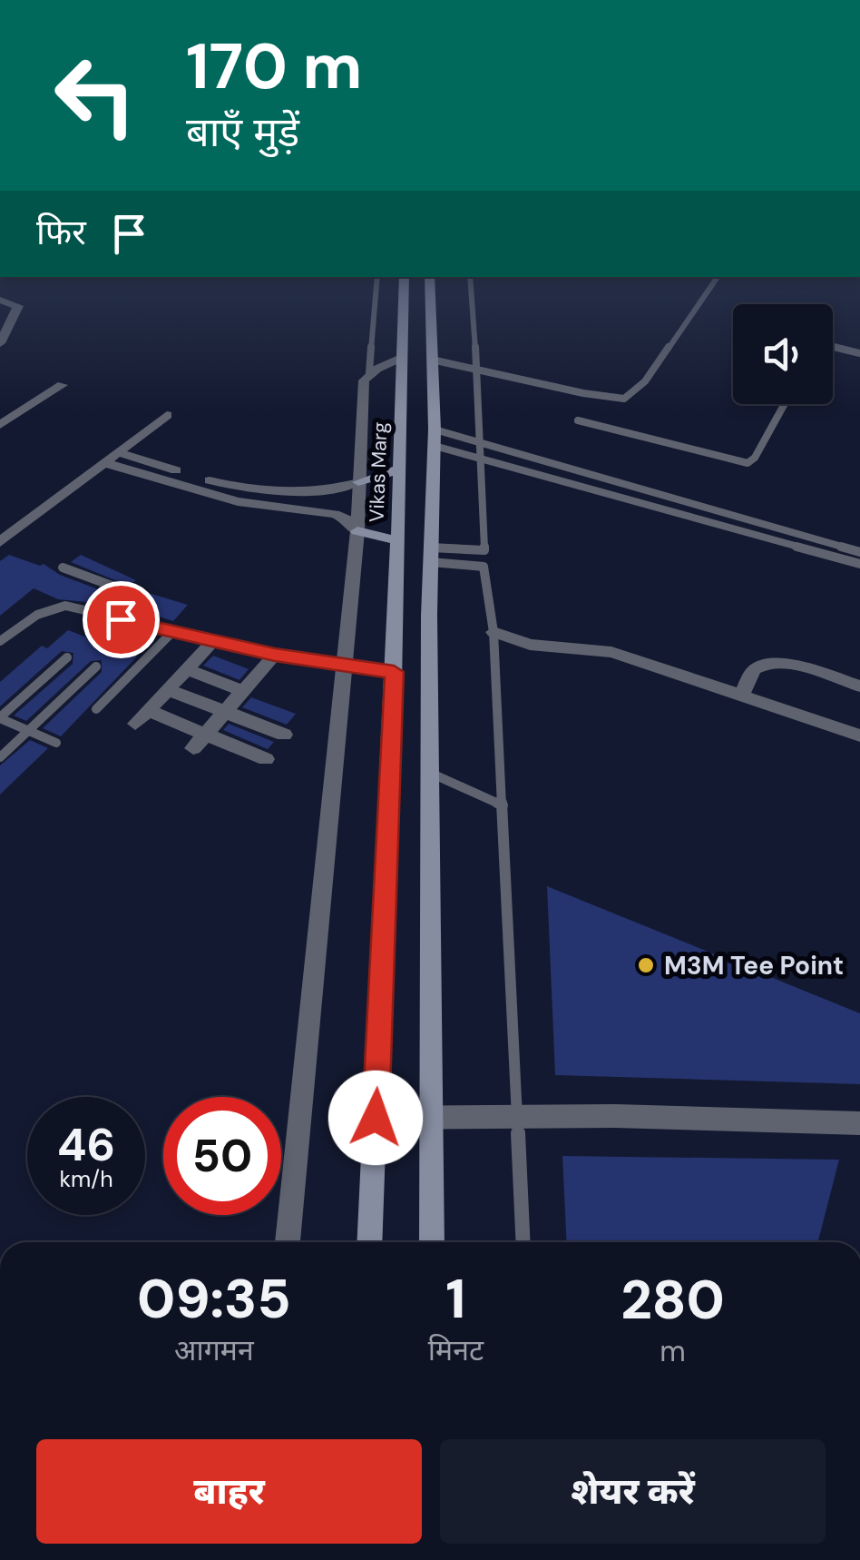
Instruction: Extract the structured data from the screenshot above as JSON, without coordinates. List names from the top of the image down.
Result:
{
  "streets": {
    "main road": ["Vikas Marg"]
  },
  "places": ["M3M Tee Point"],
  "page": {
    "turn": ["170 m", "बाएँ मुड़ें"],
    "then": "फिर",
    "speed": "46 km/h",
    "limit": "50",
    "eta": [
      "09:35",
      "आगमन",
      "1",
      "मिनट",
      "280",
      "m"
    ],
    "buttons": ["बाहर", "शेयर करें"]
  }
}
